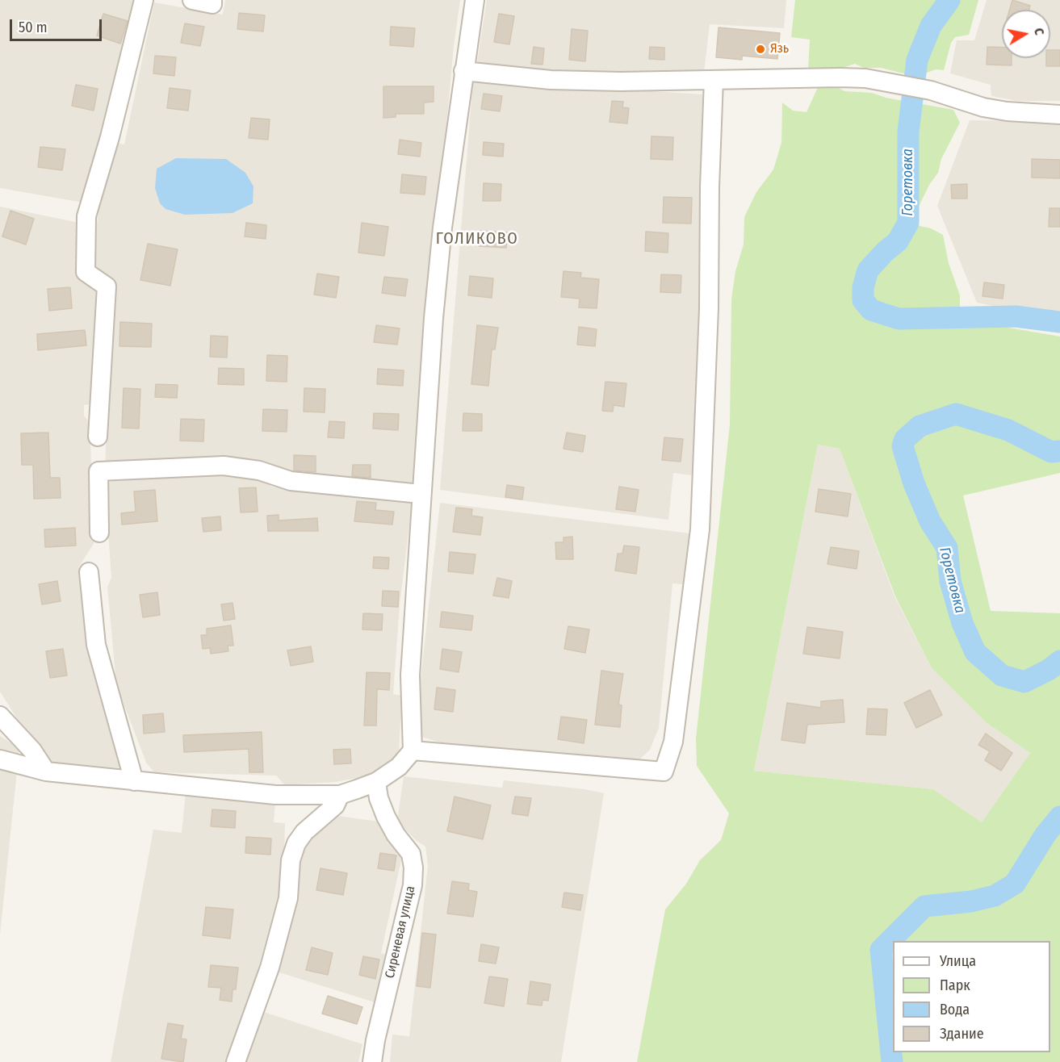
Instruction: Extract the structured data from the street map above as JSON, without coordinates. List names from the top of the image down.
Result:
{
  "streets": {
    "street": ["Сиреневая улица"]
  },
  "districts": ["ГОЛИКОВО"],
  "water": ["Горетовка"],
  "places": ["Язь"],
  "legend": [
    "Улица",
    "Парк",
    "Вода",
    "Здание"
  ],
  "scale_bar": "50 m",
  "north": "right"
}
